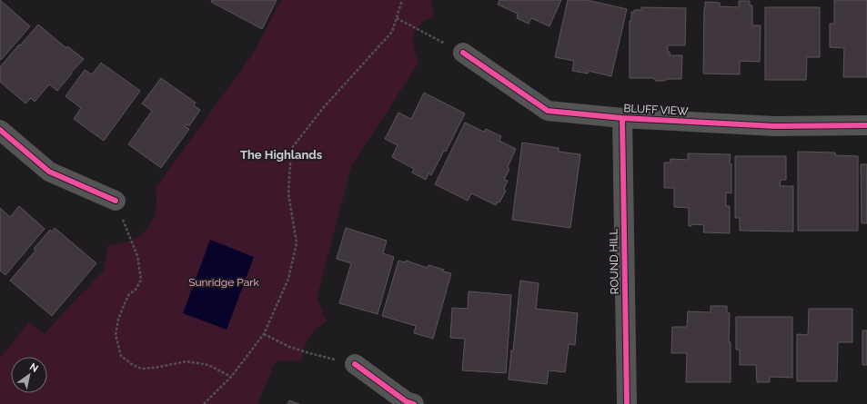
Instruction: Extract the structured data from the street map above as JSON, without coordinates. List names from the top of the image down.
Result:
{
  "streets": {
    "street": ["BLUFF VIEW", "ROUND HILL"]
  },
  "crossings": [
    ["BLUFF VIEW", "ROUND HILL"]
  ],
  "districts": ["The Highlands"],
  "parks": ["Sunridge Park"],
  "north": "top right"
}
